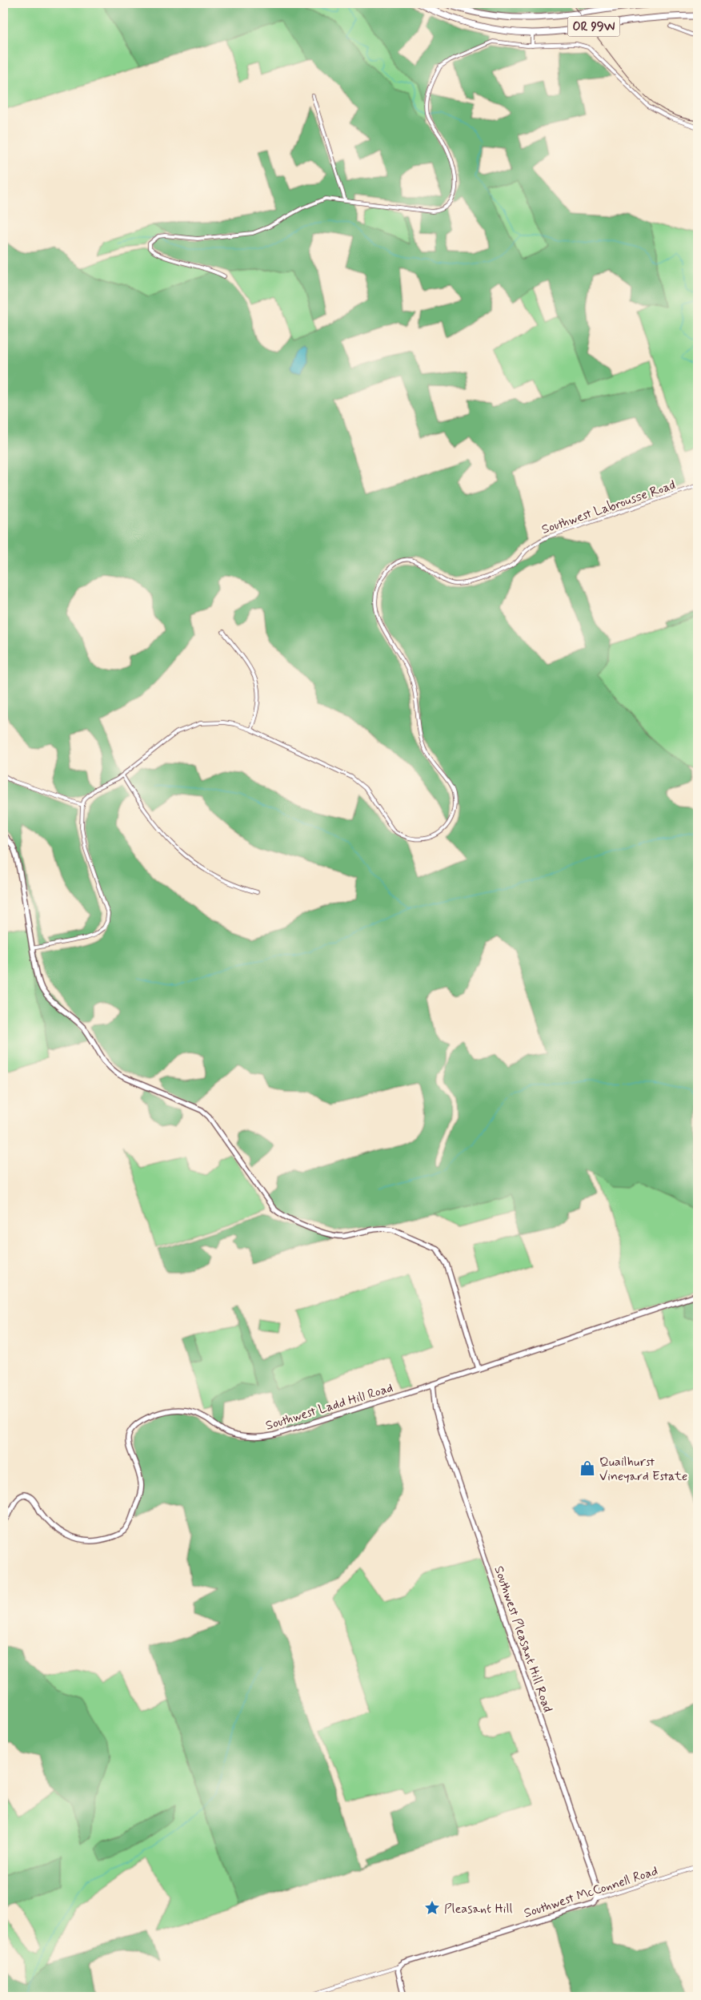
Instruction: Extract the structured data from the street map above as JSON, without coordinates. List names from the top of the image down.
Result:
{
  "streets": {
    "highway": ["OR 99W"],
    "street": [
      "Southwest Labrousse Road",
      "Southwest Ladd Hill Road",
      "Southwest Pleasant Hill Road",
      "Southwest McConnell Road"
    ]
  },
  "crossings": [
    ["Southwest Ladd Hill Road", "Southwest Pleasant Hill Road"],
    ["Southwest Pleasant Hill Road", "Southwest McConnell Road"]
  ],
  "places": {
    "shop": ["Quailhurst Vineyard Estate"],
    "place": ["Pleasant Hill"]
  }
}
